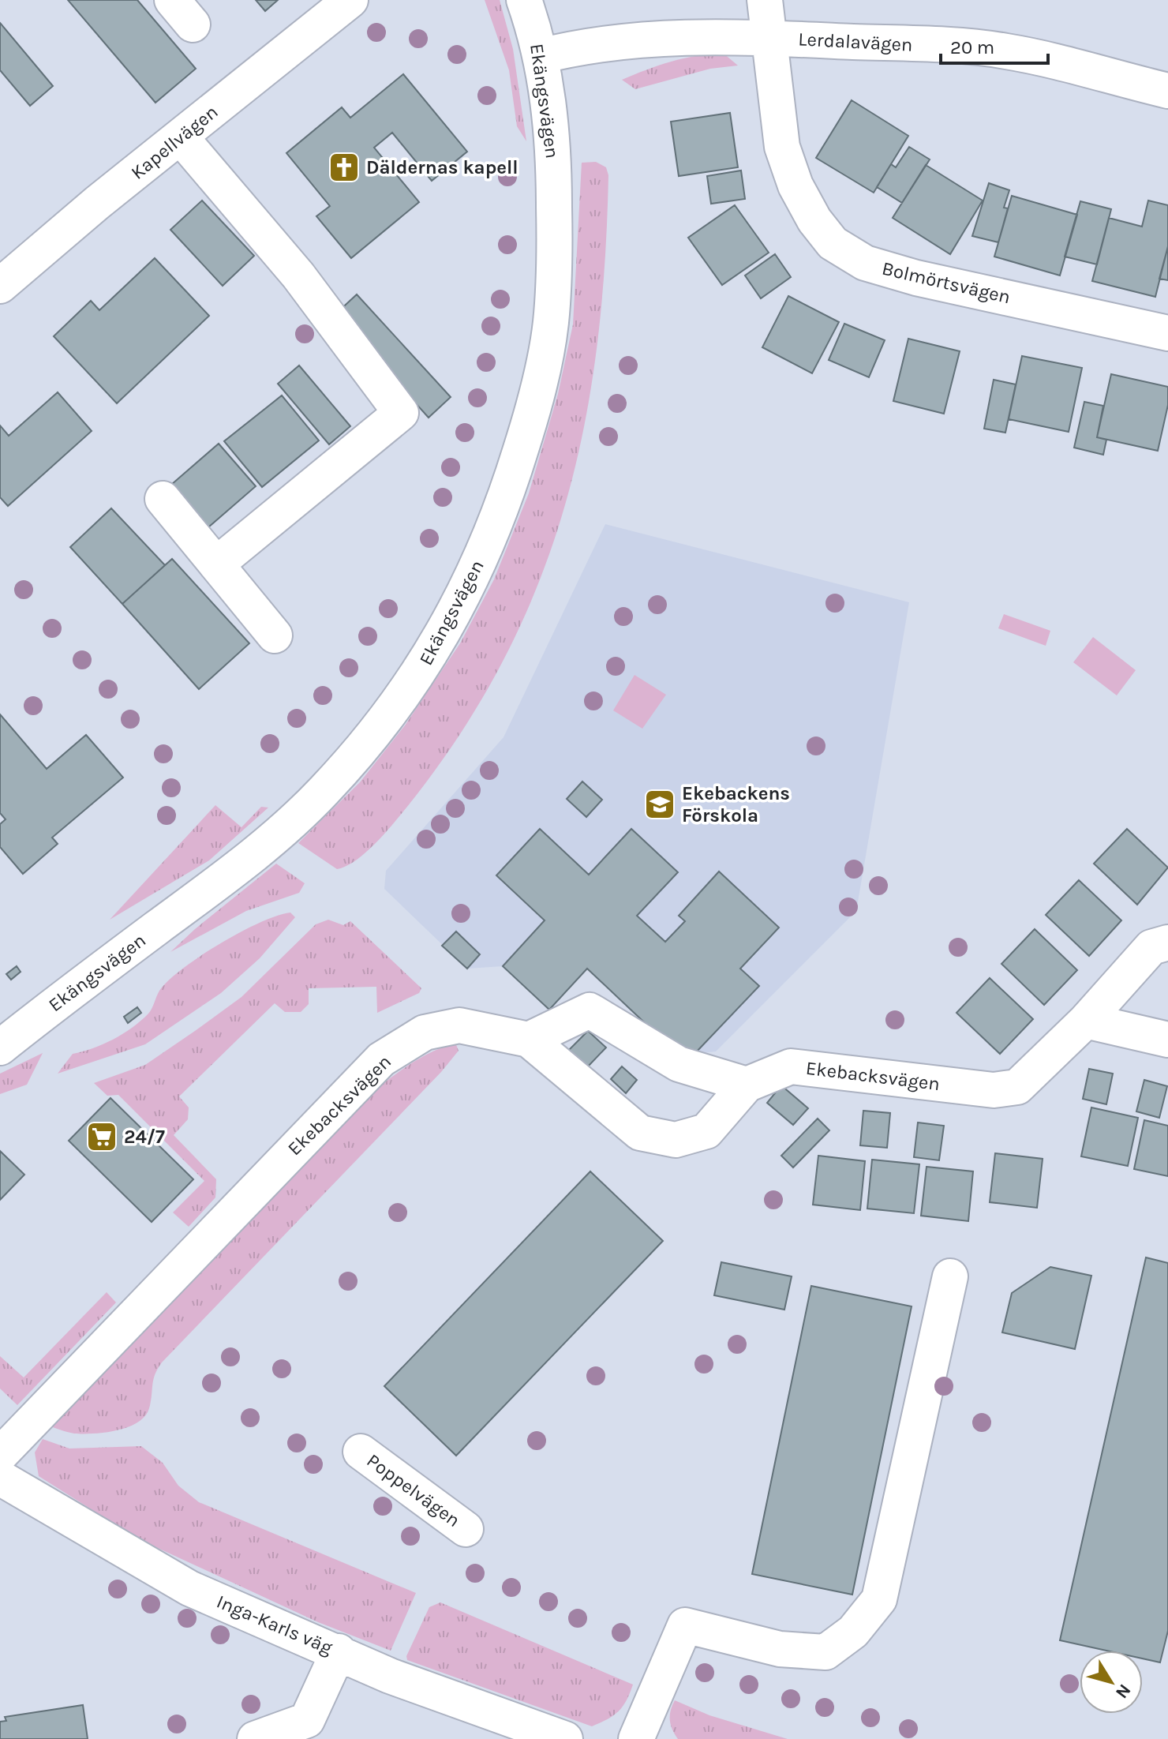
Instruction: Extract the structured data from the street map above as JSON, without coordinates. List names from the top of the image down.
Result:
{
  "streets": {
    "street": [
      "Lerdalavägen",
      "Ekängsvägen",
      "Kapellvägen",
      "Bolmörtsvägen",
      "Ekebacksvägen",
      "Poppelvägen",
      "Inga-Karls väg"
    ]
  },
  "crossings": [
    ["Lerdalavägen", "Ekängsvägen"],
    ["Lerdalavägen", "Bolmörtsvägen"]
  ],
  "places": {
    "church": ["Däldernas kapell"],
    "school or university": ["Ekebackens Förskola"],
    "supermarket": ["24/7"]
  },
  "scale_bar": "20 m",
  "north": "bottom right"
}
